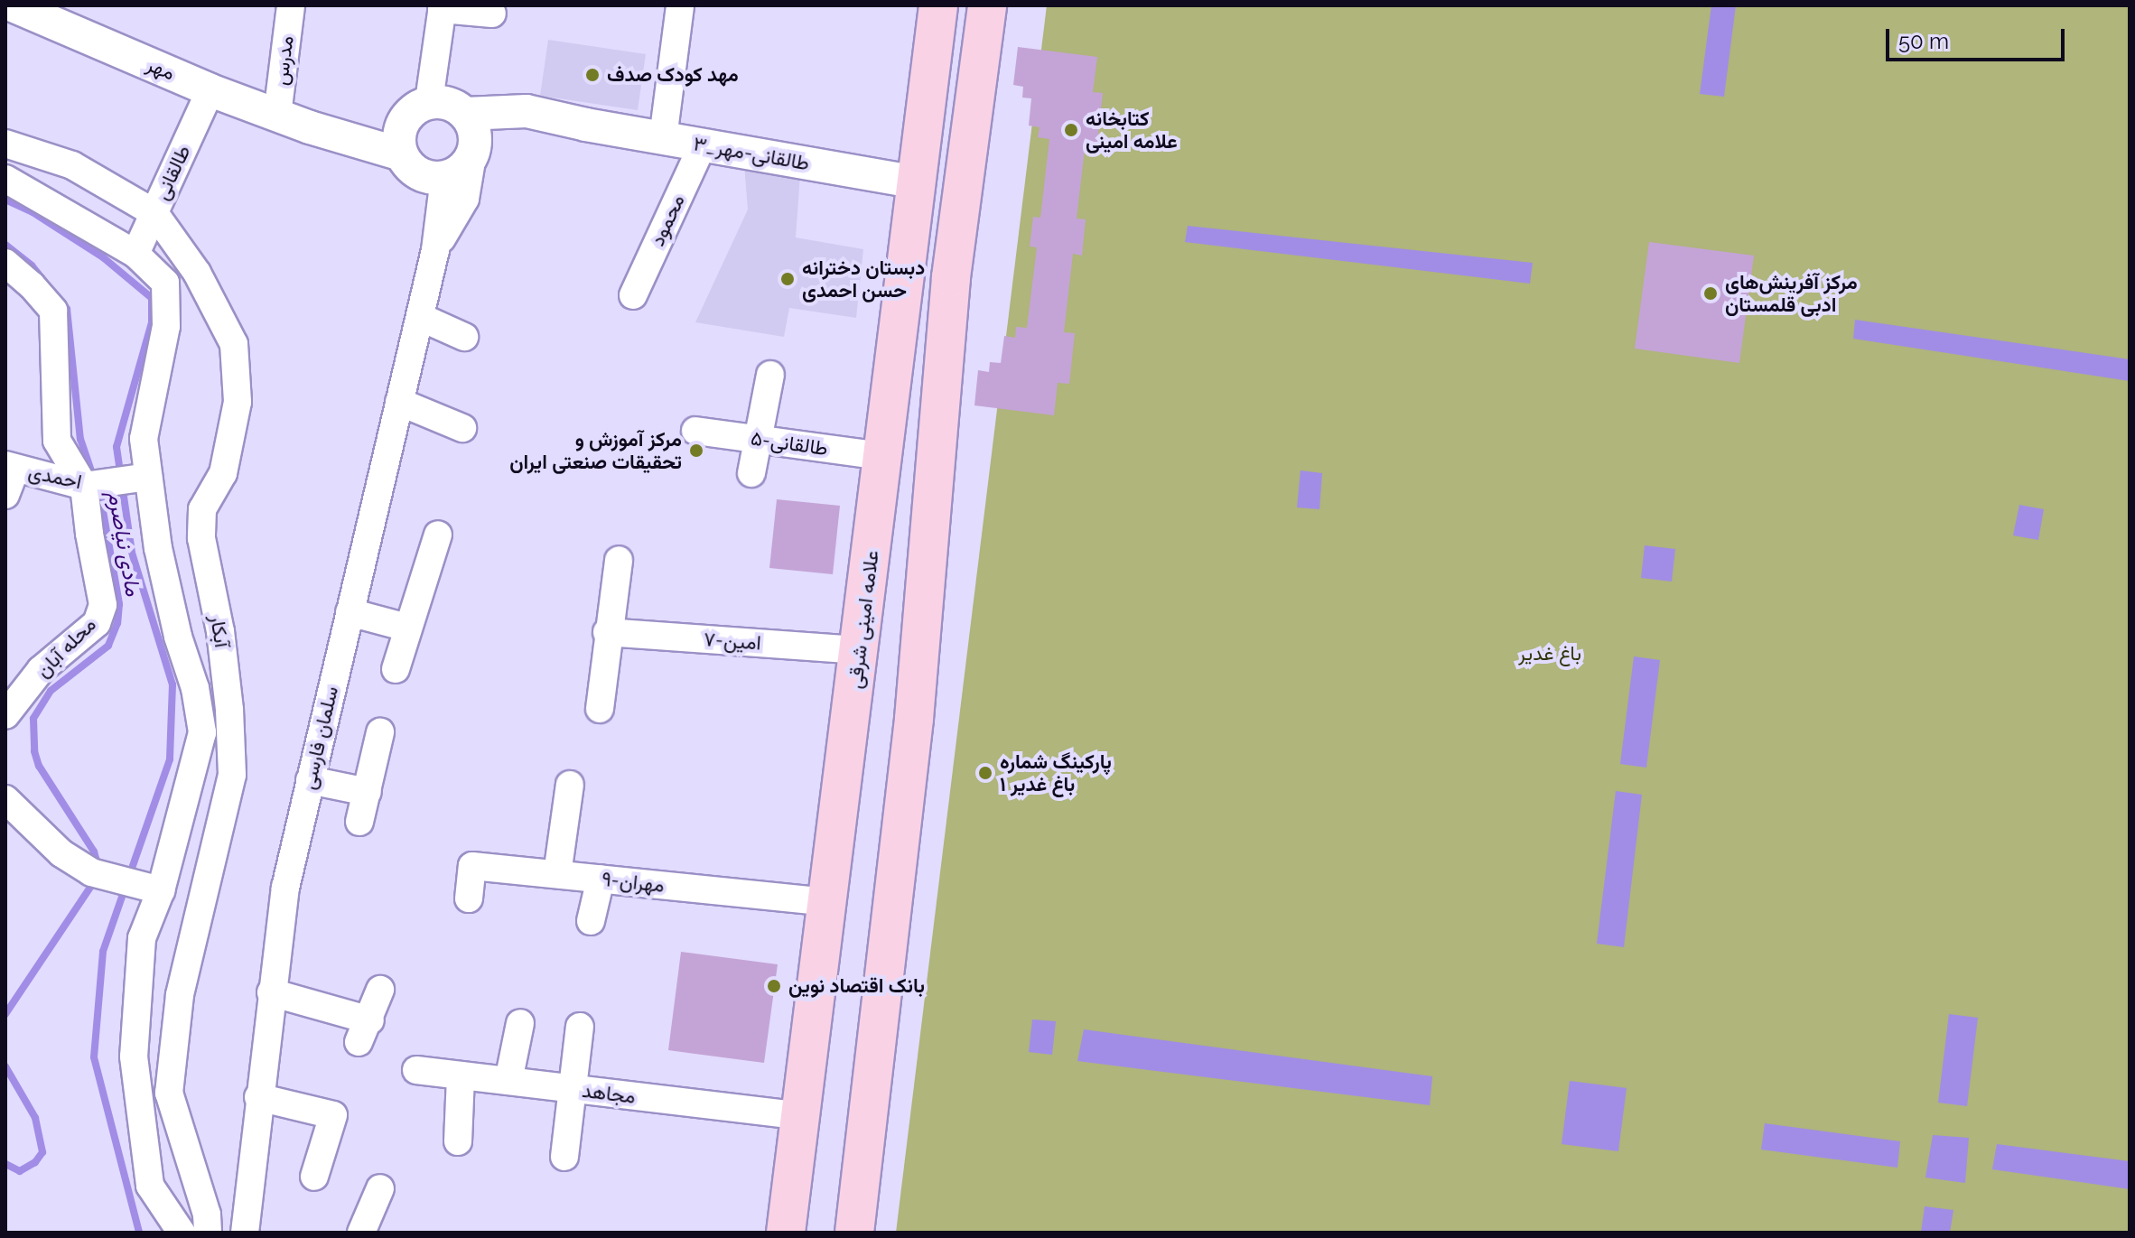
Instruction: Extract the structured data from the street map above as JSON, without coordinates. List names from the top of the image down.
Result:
{
  "streets": {
    "main road": ["علامه امینی شرقی"],
    "street": [
      "مدرس",
      "مهر",
      "۳_طالقانی-مهر",
      "طالقانی",
      "محمود",
      "۵-طالقانی",
      "احمدی",
      "آبکار",
      "۷-امین",
      "محله آبان",
      "سلمان فارسی",
      "۹-مهران",
      "مجاهد"
    ]
  },
  "crossings": [
    ["مدرس", "مهر"],
    ["مهر", "۳_طالقانی-مهر"],
    ["مهر", "طالقانی"],
    ["مهر", "سلمان فارسی"],
    ["۳_طالقانی-مهر", "محمود"],
    ["۳_طالقانی-مهر", "علامه امینی شرقی"],
    ["۳_طالقانی-مهر", "سلمان فارسی"],
    ["طالقانی", "آبکار"],
    ["۵-طالقانی", "علامه امینی شرقی"],
    ["احمدی", "آبکار"],
    ["احمدی", "محله آبان"],
    ["علامه امینی شرقی", "۷-امین"],
    ["علامه امینی شرقی", "۹-مهران"],
    ["علامه امینی شرقی", "مجاهد"]
  ],
  "water": ["مادی نیاصرم"],
  "parks": ["باغ غدیر"],
  "places": [
    "مهد کودک صدف",
    "کتابخانه علامه امینی",
    "دبستان دخترانه حسن احمدی",
    "مرکز آفرینش‌های ادبی قلمستان",
    "مرکز آموزش و تحقیقات صنعتی ایران",
    "پارکینگ شماره ۱ باغ غدیر",
    "بانک اقتصاد نوین"
  ],
  "scale_bar": "50 m"
}
